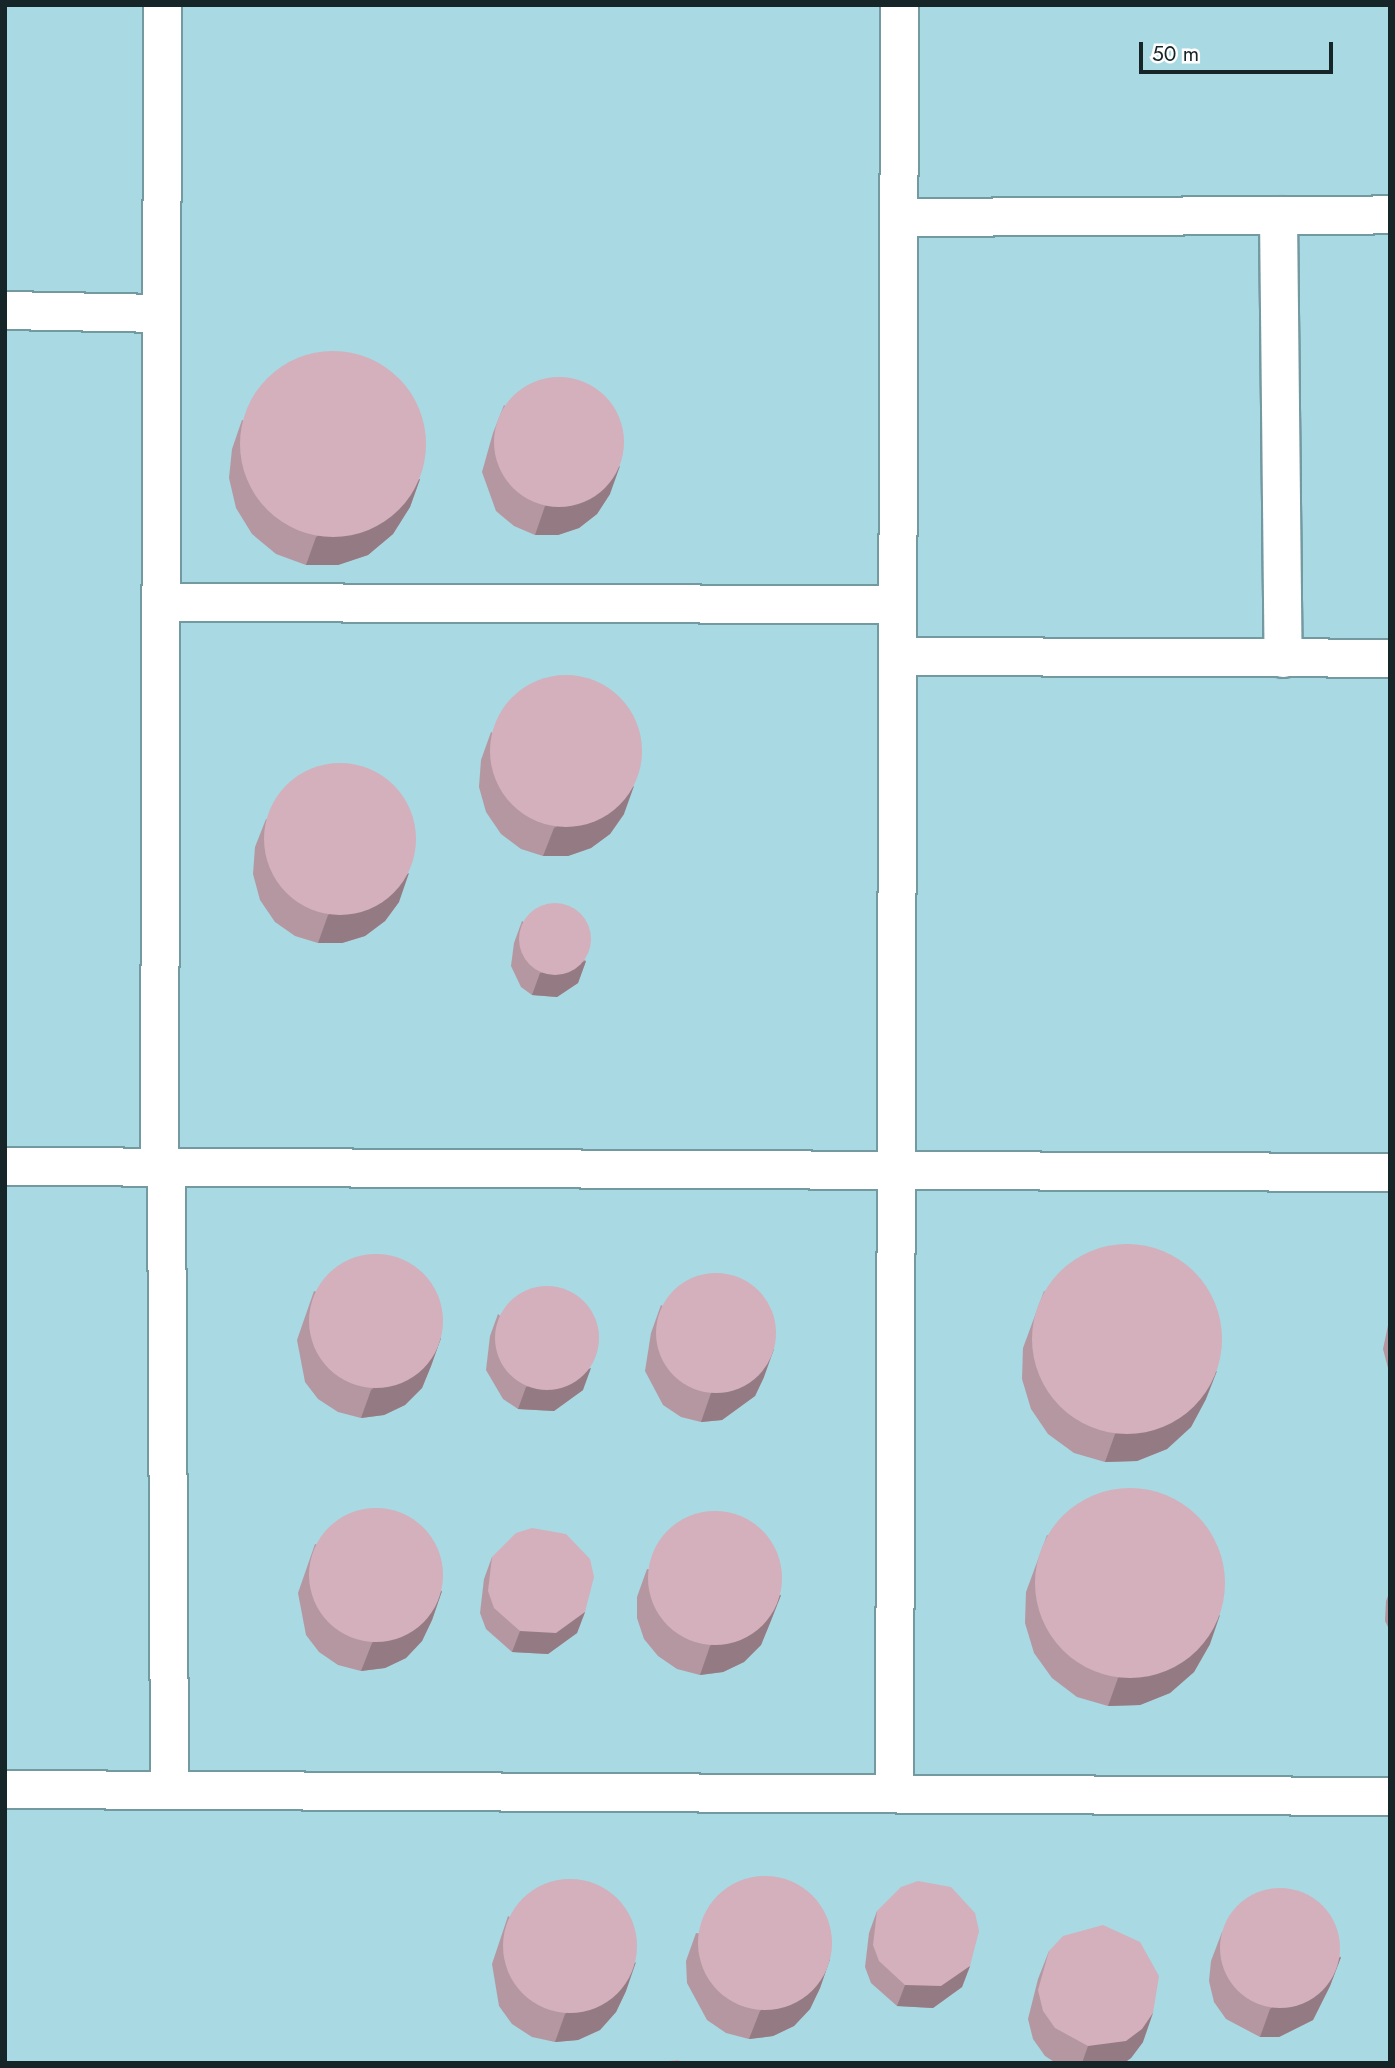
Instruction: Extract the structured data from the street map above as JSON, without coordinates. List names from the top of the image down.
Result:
{
  "scale_bar": "50 m"
}
